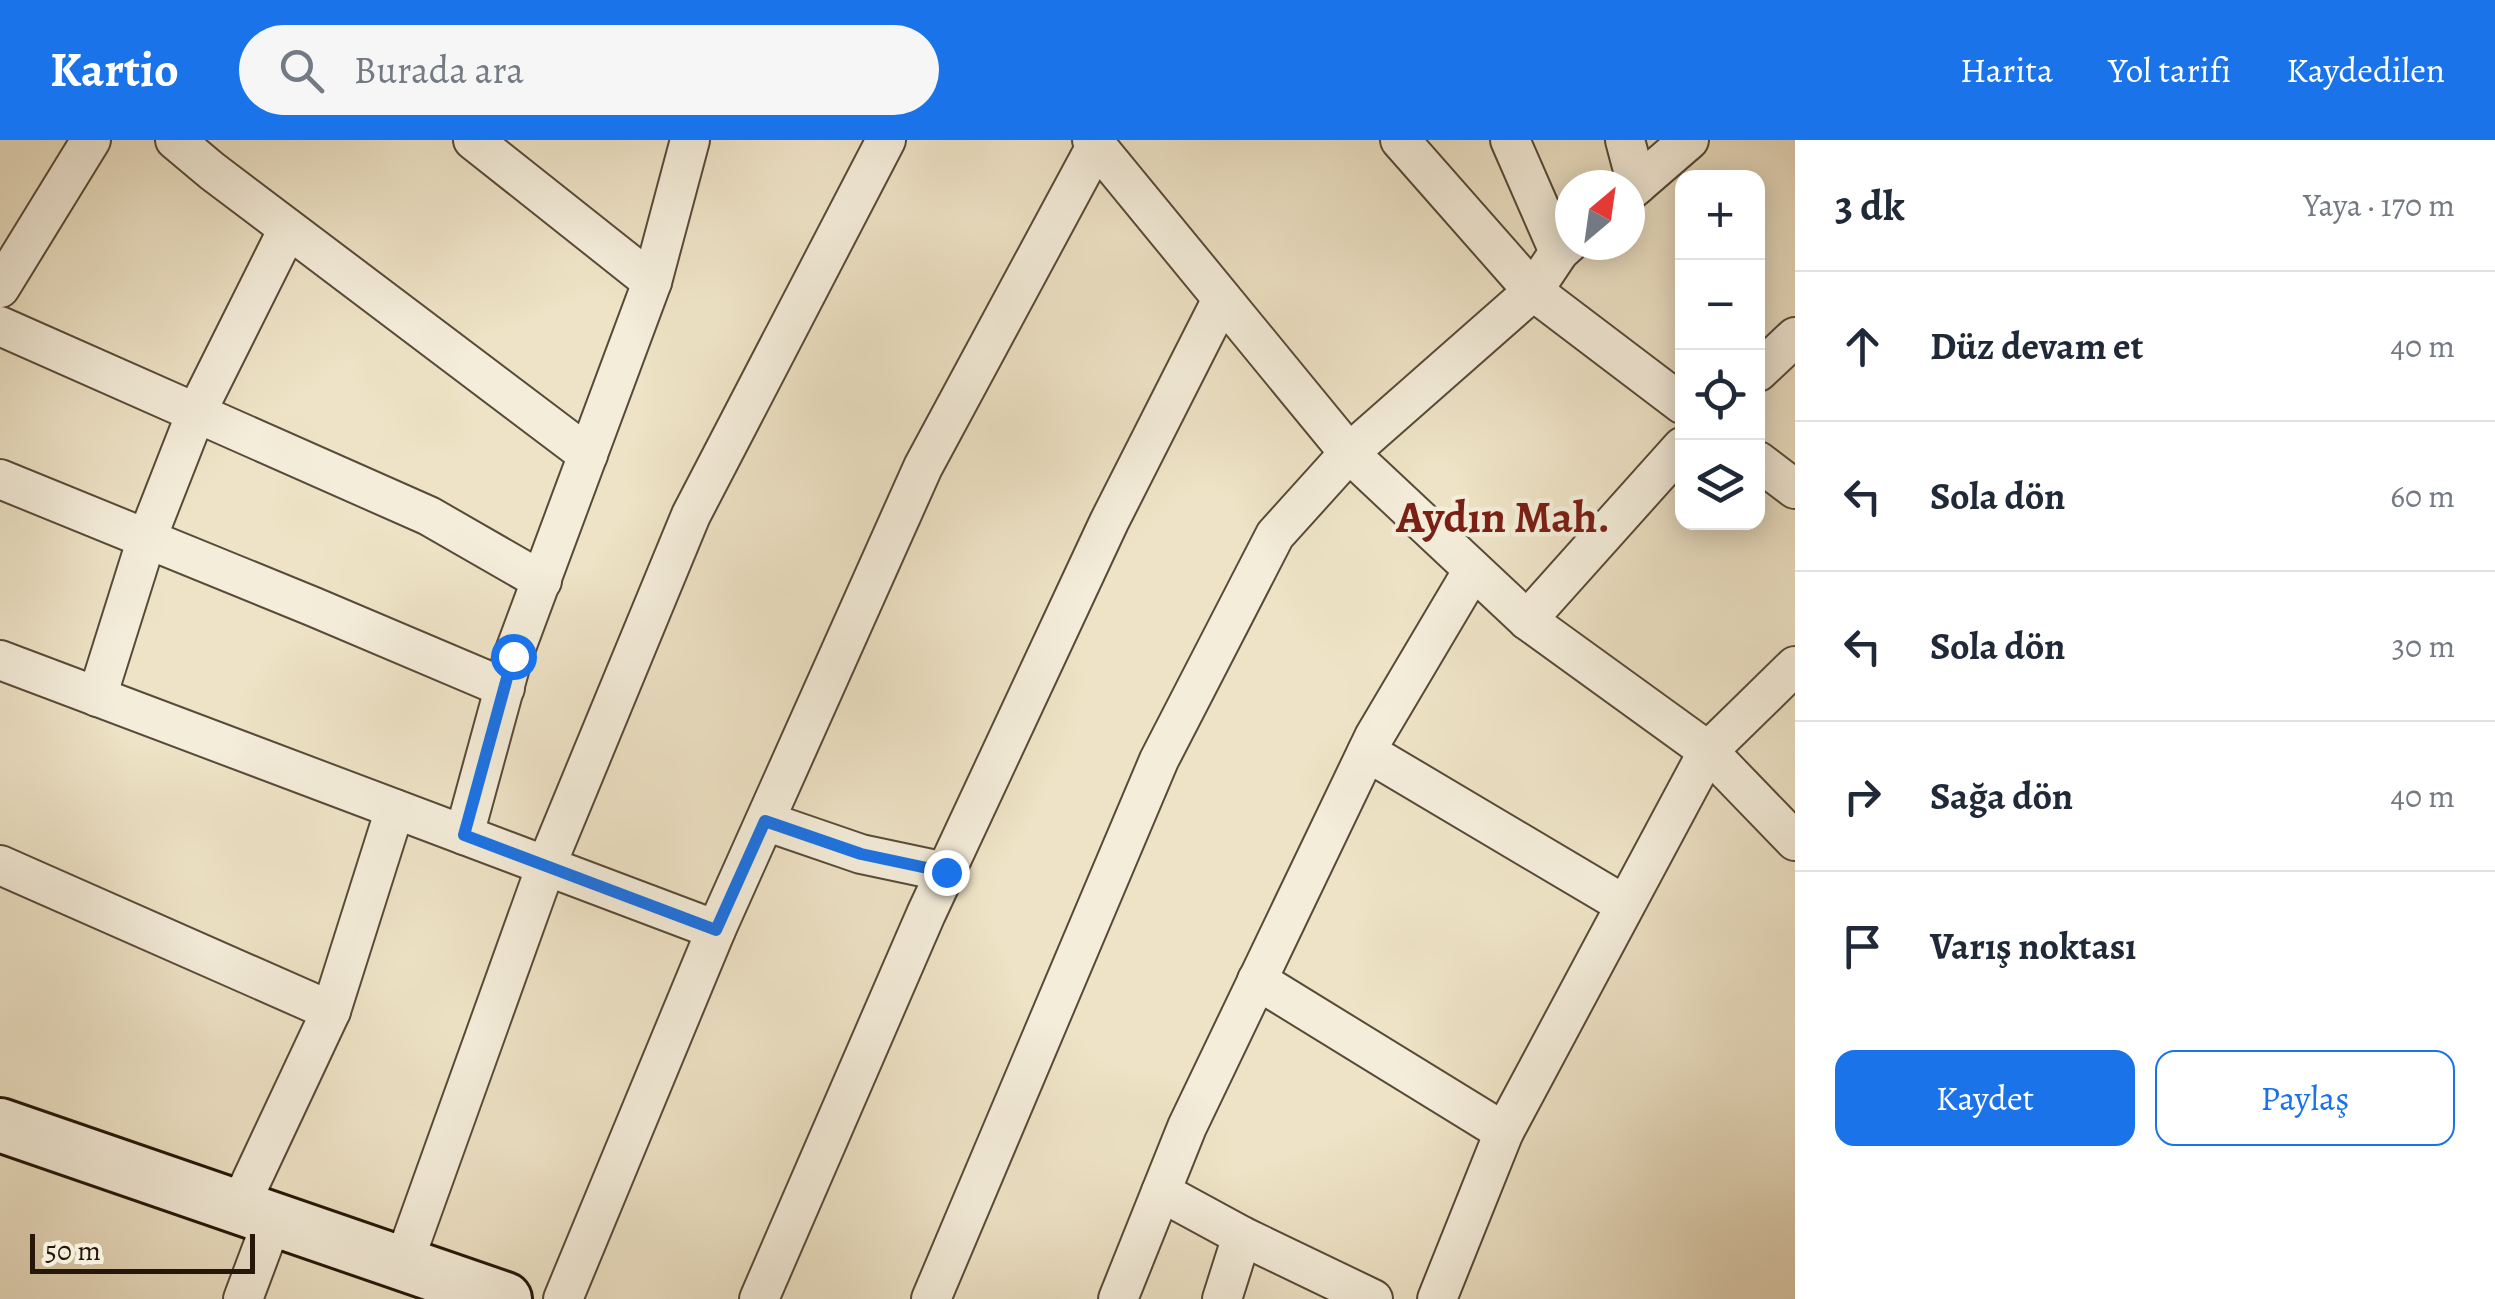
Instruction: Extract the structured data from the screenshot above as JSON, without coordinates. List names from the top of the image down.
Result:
{
  "districts": ["Aydın Mah."],
  "scale_bar": "50 m",
  "north": "top right",
  "page": {
    "header": "Kartio",
    "search": "Burada ara",
    "nav": ["Harita", "Yol tarifi", "Kaydedilen"],
    "heading": ["3 dk", "Yaya · 170 m"],
    "map_buttons": ["+", "−"],
    "list": [
      ["Düz devam et", "40 m"],
      ["Sola dön", "60 m"],
      ["Sola dön", "30 m"],
      ["Sağa dön", "40 m"],
      "Varış noktası"
    ],
    "buttons": ["Kaydet", "Paylaş"],
    "scale": "50 m"
  }
}
